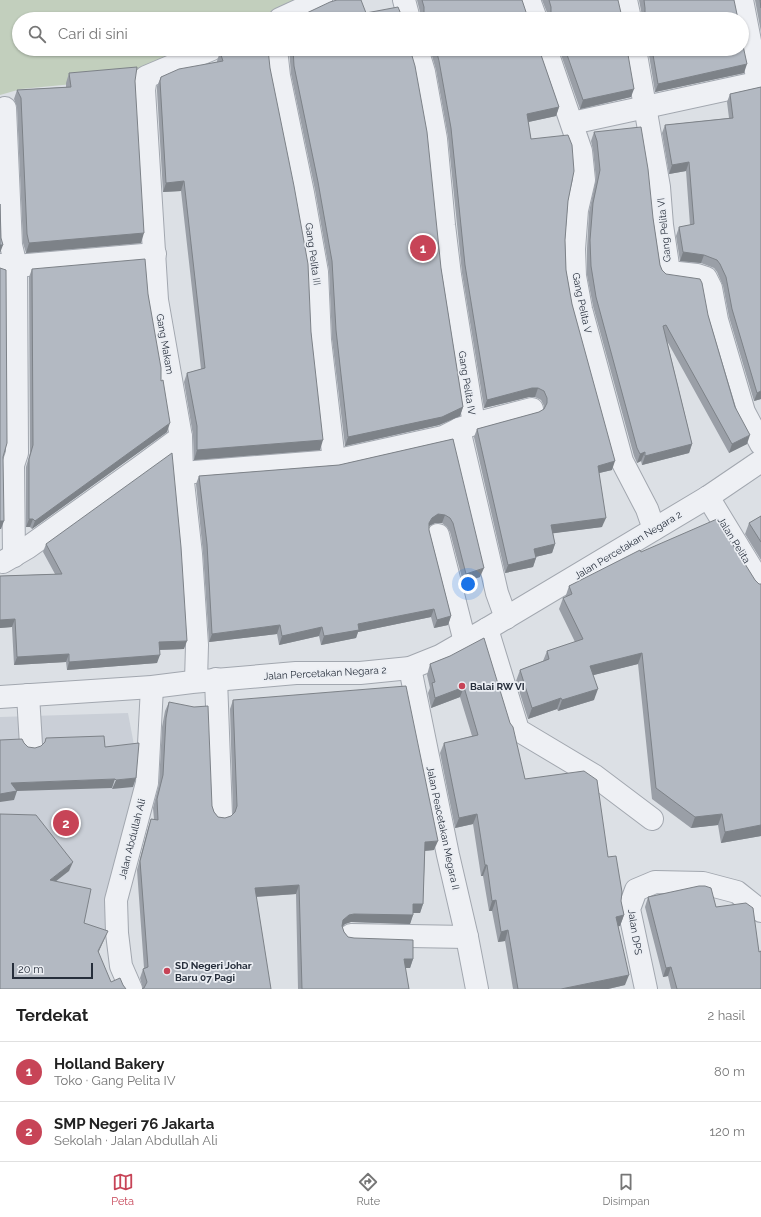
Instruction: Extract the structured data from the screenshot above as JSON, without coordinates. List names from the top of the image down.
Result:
{
  "streets": {
    "street": [
      "Gang Pelita VI",
      "Gang Pelita III",
      "Gang Pelita V",
      "Gang Makam",
      "Gang Pelita IV",
      "Jalan Pelita",
      "Jalan Percetakan Negara 2",
      "Jalan Peacetakan Megara II",
      "Jalan Abdullah Ali",
      "Jalan DPS"
    ]
  },
  "crossings": [
    ["Gang Pelita V", "Jalan Percetakan Negara 2"],
    ["Gang Makam", "Jalan Percetakan Negara 2"],
    ["Gang Pelita IV", "Jalan Percetakan Negara 2"],
    ["Jalan Pelita", "Jalan Percetakan Negara 2"],
    ["Jalan Percetakan Negara 2", "Jalan Peacetakan Megara II"],
    ["Jalan Percetakan Negara 2", "Jalan Abdullah Ali"]
  ],
  "places": ["Balai RW VI", "SD Negeri Johar Baru 07 Pagi"],
  "scale_bar": "20 m",
  "page": {
    "search": "Cari di sini",
    "pins": ["1", "2"],
    "scale": "20 m",
    "heading": ["Terdekat", "2 hasil"],
    "list": [
      {
        "mark": "1",
        "name": "Holland Bakery",
        "note": "Toko · Gang Pelita IV",
        "value": "80 m"
      },
      {
        "mark": "2",
        "name": "SMP Negeri 76 Jakarta",
        "note": "Sekolah · Jalan Abdullah Ali",
        "value": "120 m"
      }
    ],
    "nav": ["Peta", "Rute", "Disimpan"]
  }
}
